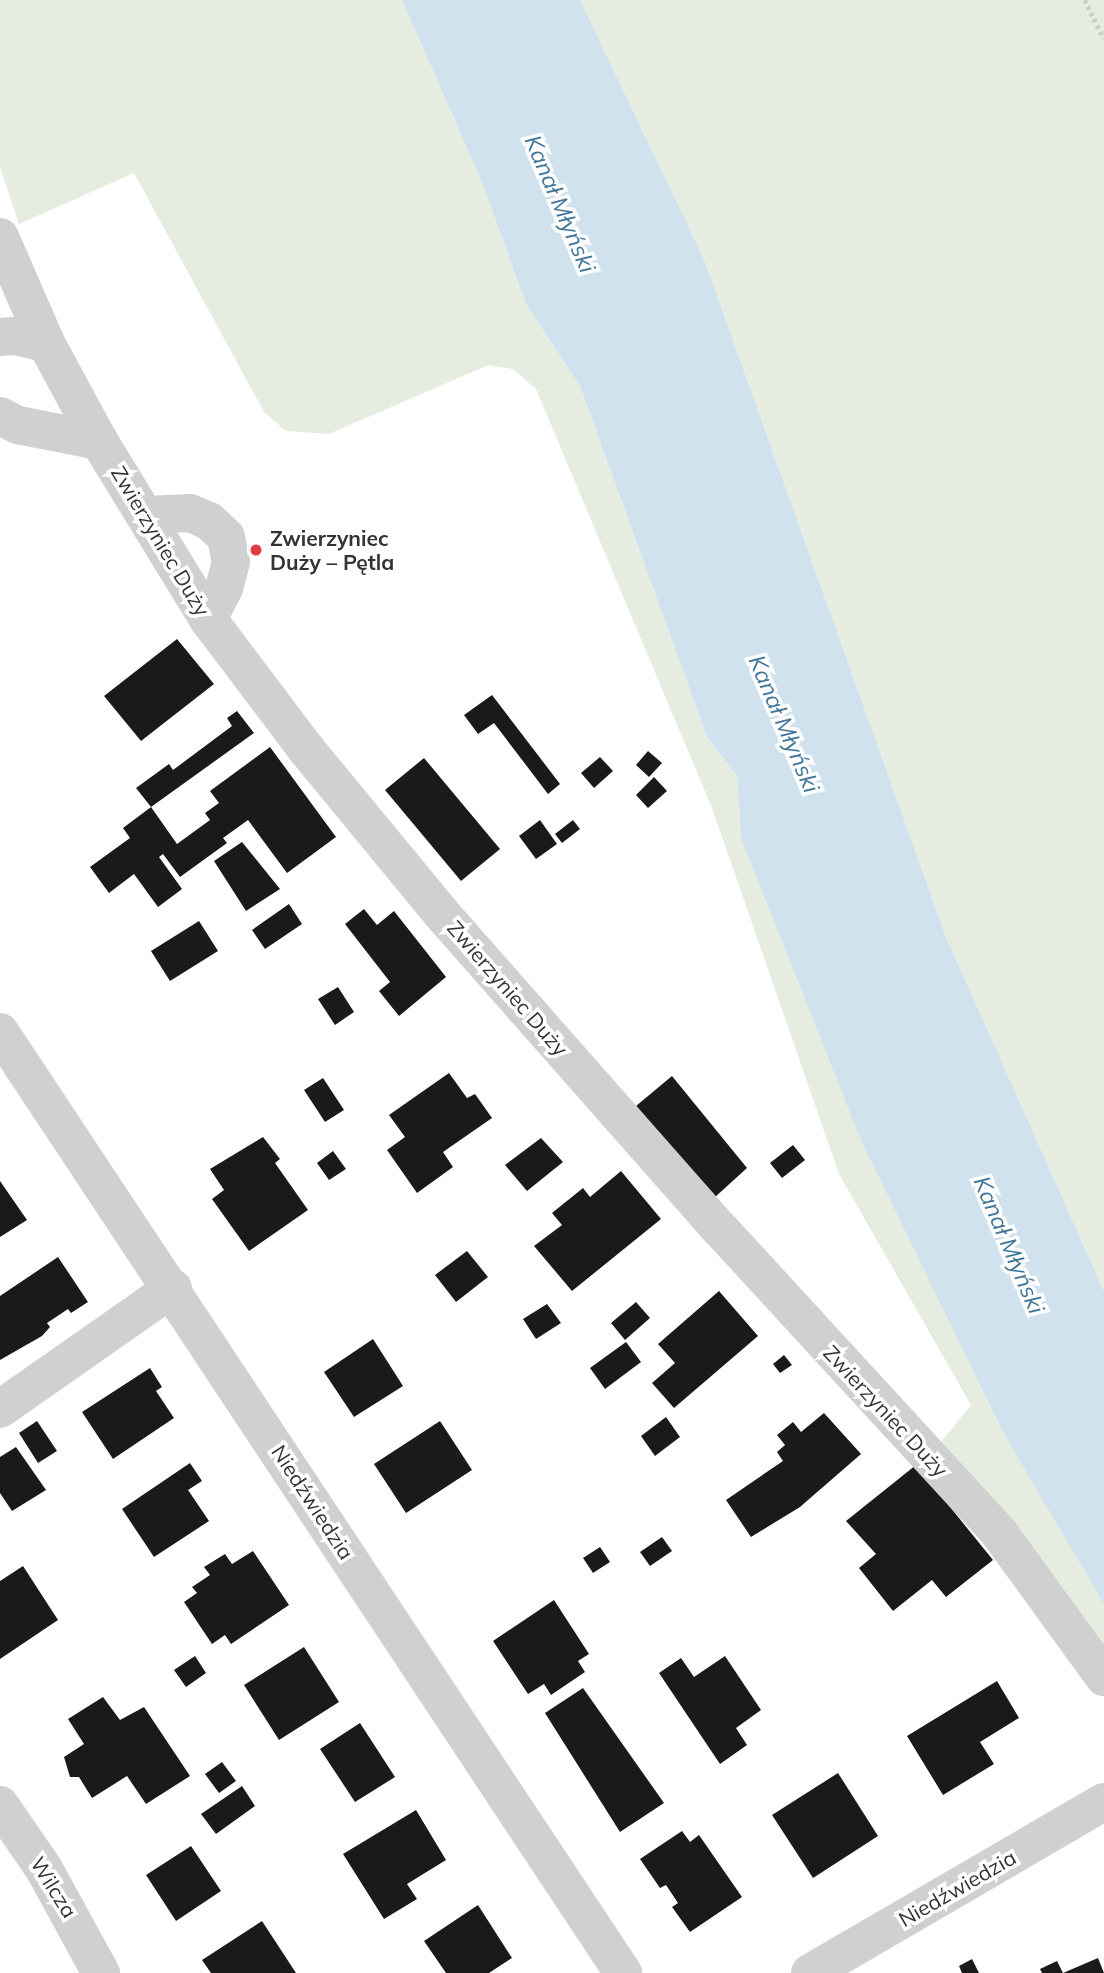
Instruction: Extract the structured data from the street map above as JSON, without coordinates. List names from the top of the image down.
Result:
{
  "streets": {
    "street": ["Zwierzyniec Duży", "Niedźwiedzia", "Wilcza"]
  },
  "water": ["Kanał Młyński"],
  "places": ["Zwierzyniec Duży – Pętla"]
}
